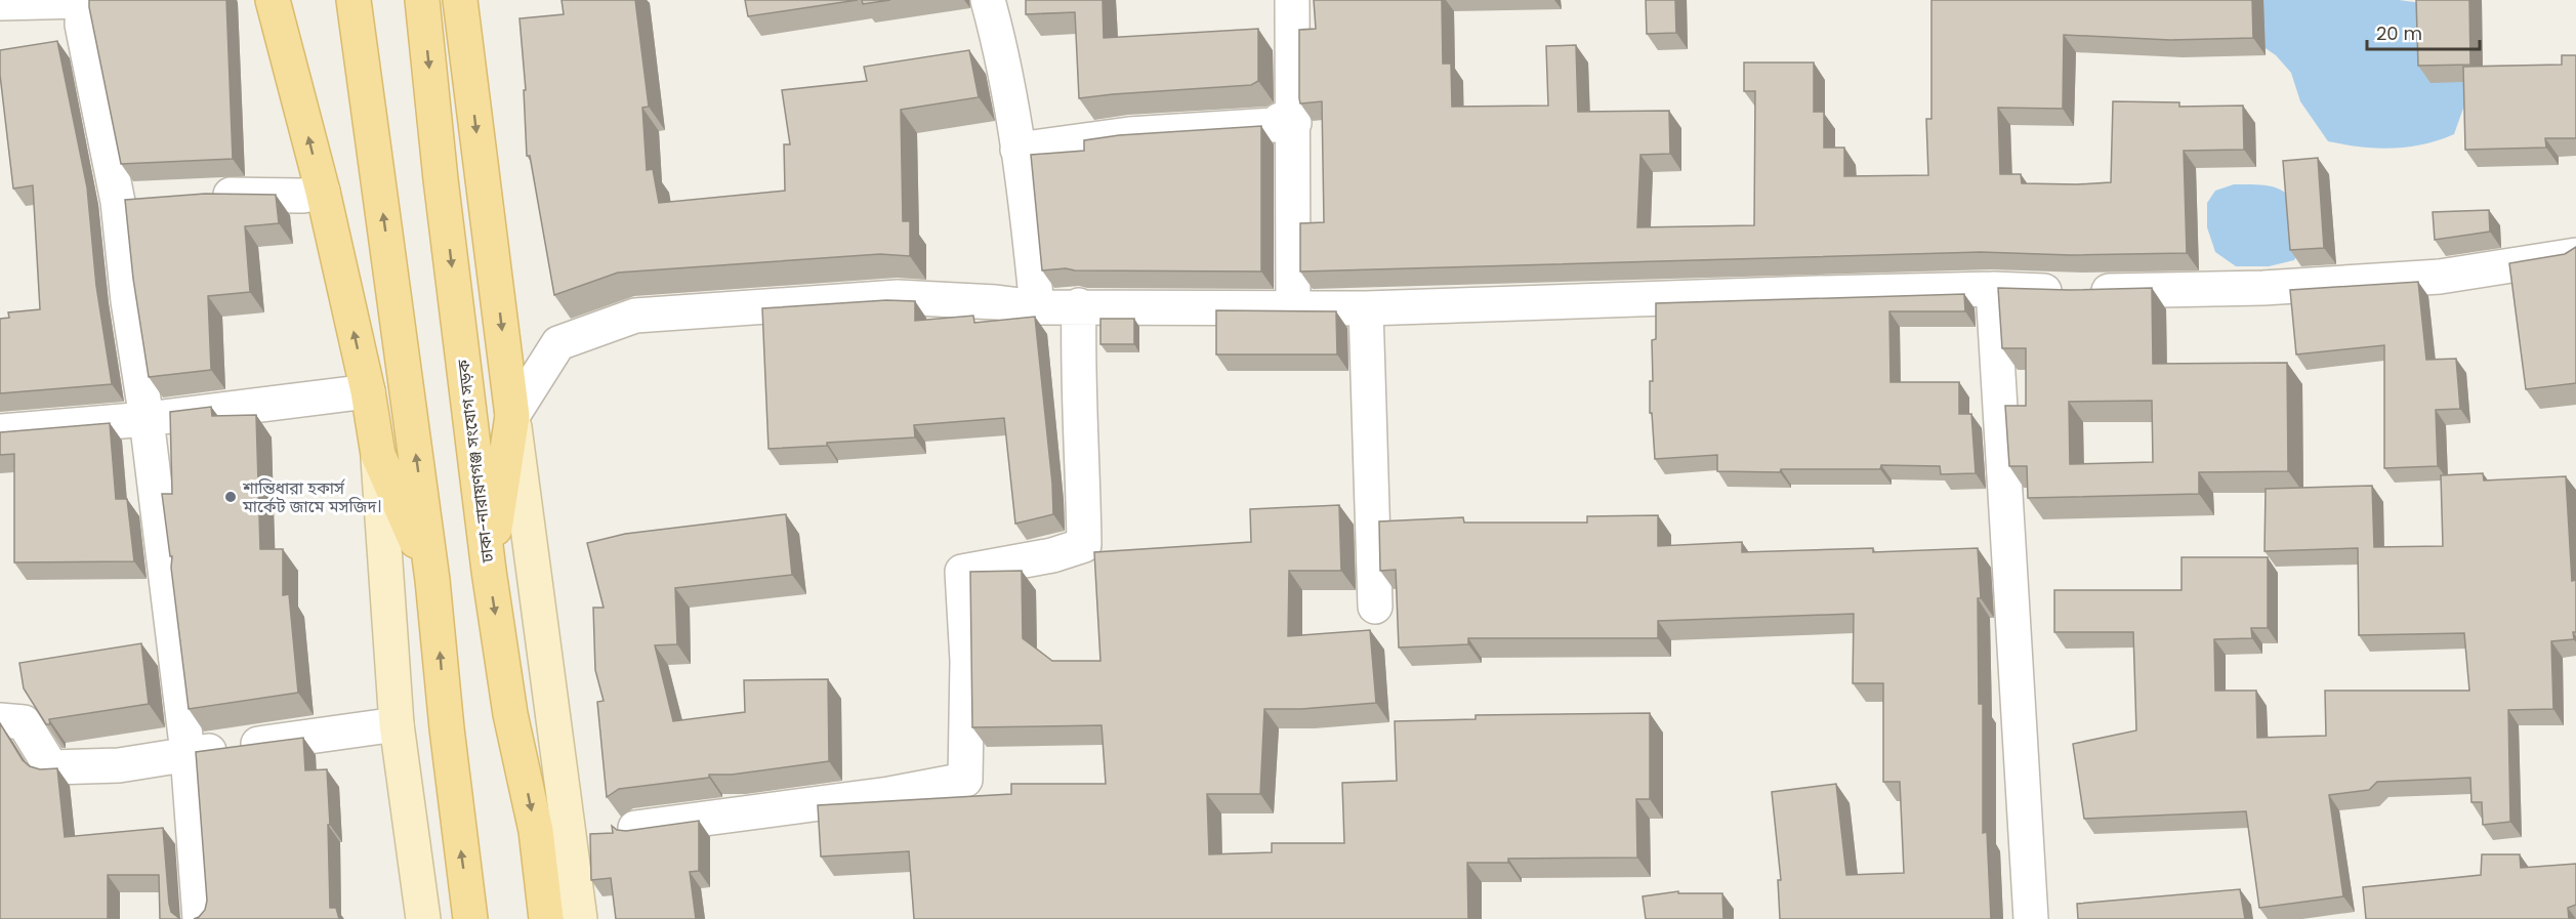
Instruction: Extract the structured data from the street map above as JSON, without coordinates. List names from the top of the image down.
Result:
{
  "streets": {
    "main road": ["ঢাকা-নারায়ণগঞ্জ সংযোগ সড়ক"]
  },
  "places": ["শান্তিধারা হকার্স মার্কেট জামে মসজিদ।"],
  "scale_bar": "20 m"
}
